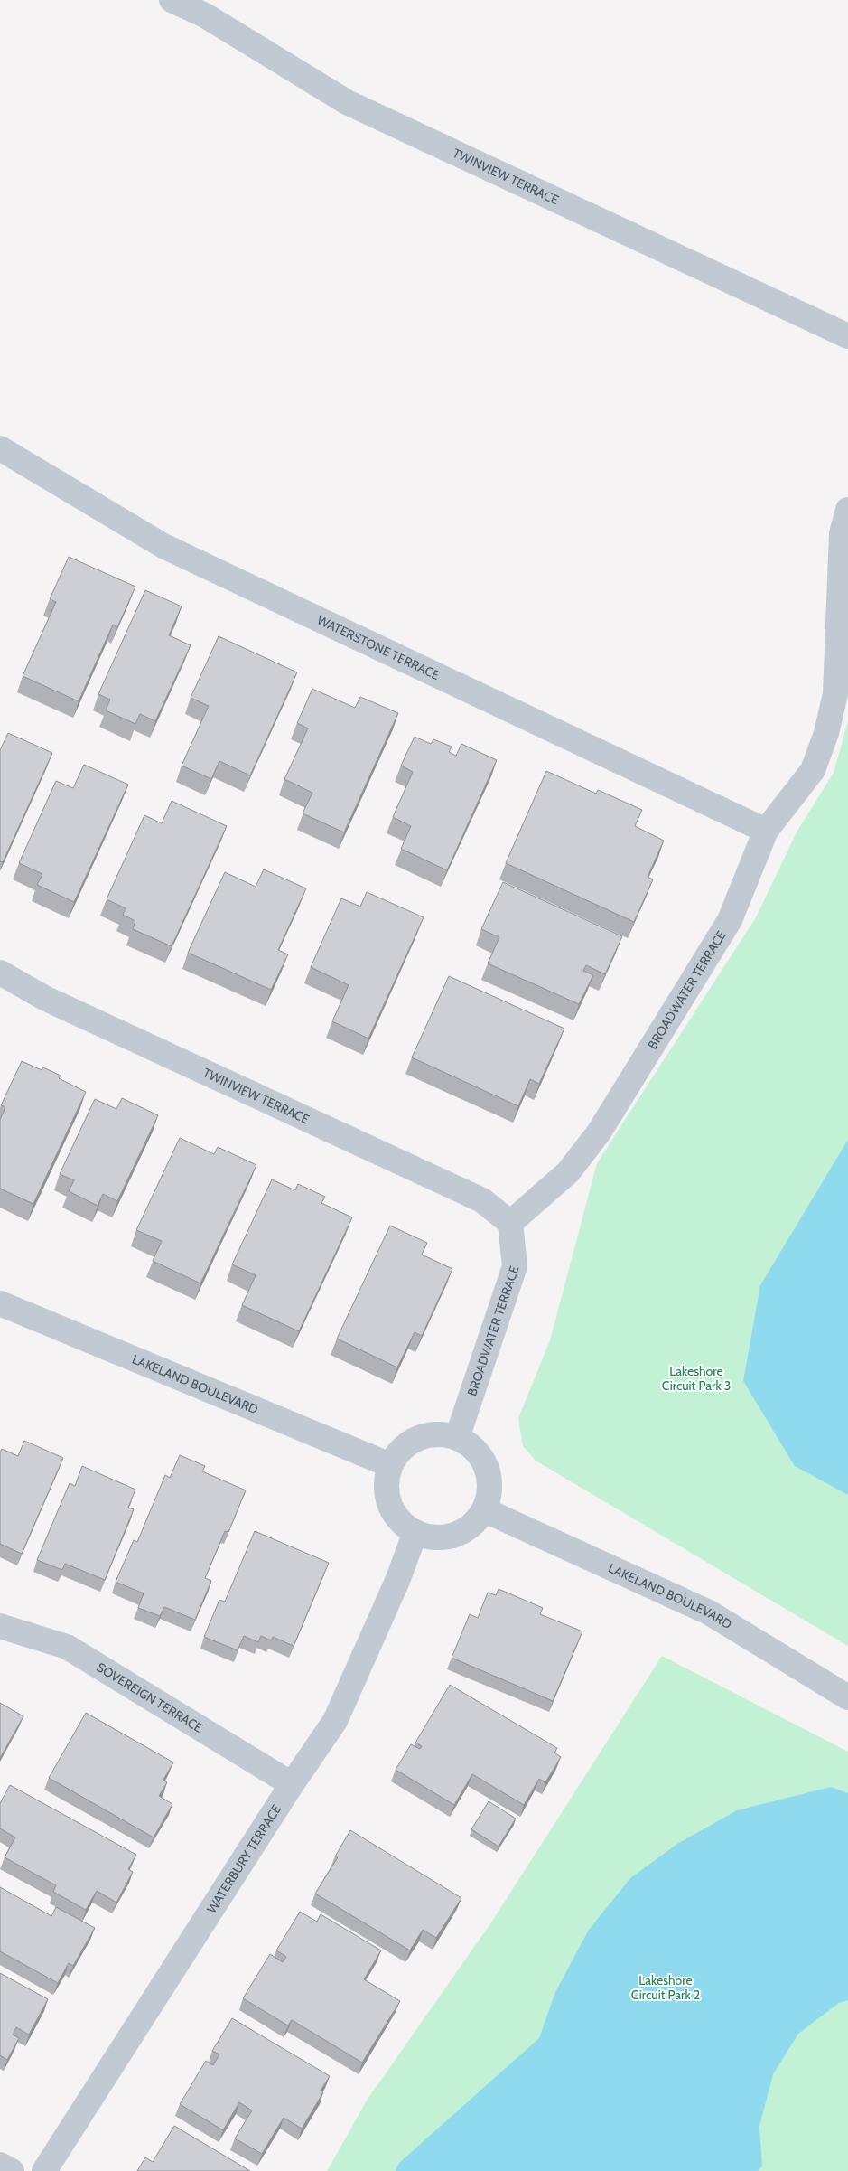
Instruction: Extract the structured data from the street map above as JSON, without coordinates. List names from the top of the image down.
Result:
{
  "streets": {
    "street": [
      "TWINVIEW TERRACE",
      "WATERSTONE TERRACE",
      "BROADWATER TERRACE",
      "LAKELAND BOULEVARD",
      "SOVEREIGN TERRACE",
      "WATERBURY TERRACE"
    ]
  },
  "crossings": [
    ["TWINVIEW TERRACE", "BROADWATER TERRACE"],
    ["WATERSTONE TERRACE", "BROADWATER TERRACE"],
    ["BROADWATER TERRACE", "LAKELAND BOULEVARD"],
    ["BROADWATER TERRACE", "WATERBURY TERRACE"],
    ["LAKELAND BOULEVARD", "WATERBURY TERRACE"],
    ["SOVEREIGN TERRACE", "WATERBURY TERRACE"]
  ],
  "parks": ["Lakeshore Circuit Park 3", "Lakeshore Circuit Park 2"]
}
